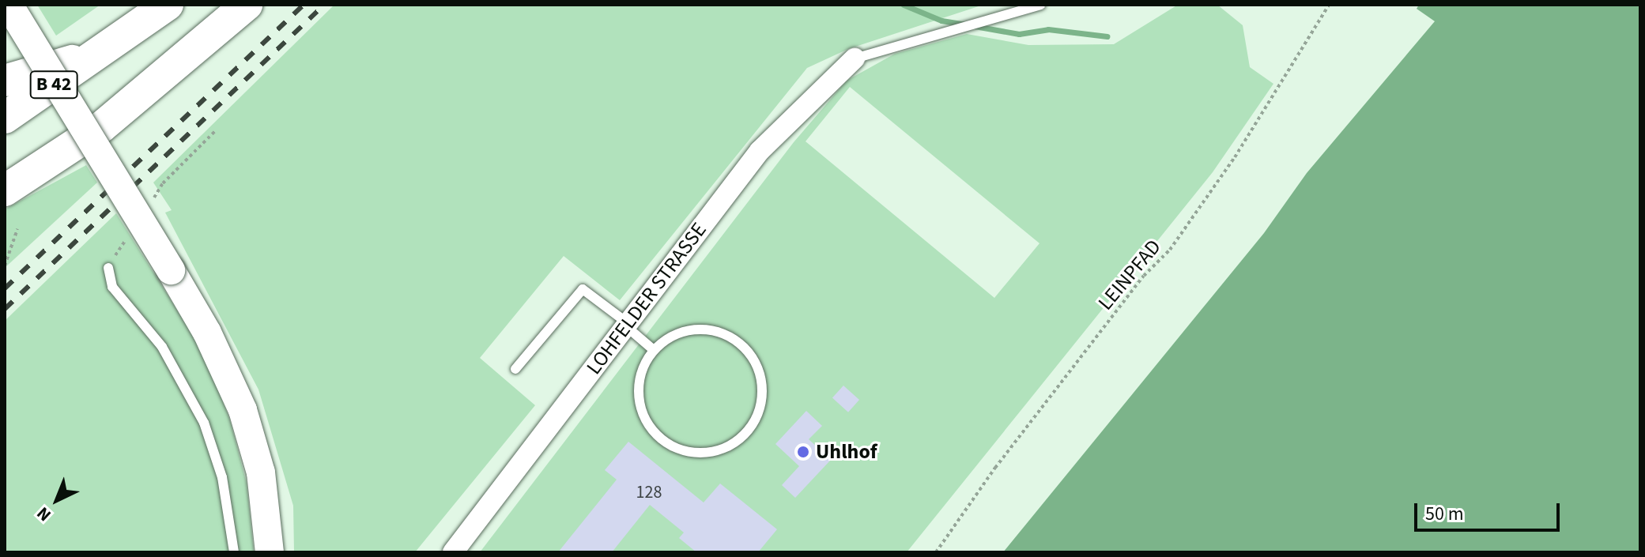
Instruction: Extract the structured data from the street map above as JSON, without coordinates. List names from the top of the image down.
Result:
{
  "streets": {
    "main road": ["B 42"],
    "street": ["LOHFELDER STRASSE"],
    "path": ["LEINPFAD"]
  },
  "places": ["Uhlhof"],
  "house_numbers": ["128"],
  "scale_bar": "50 m",
  "north": "bottom left"
}
